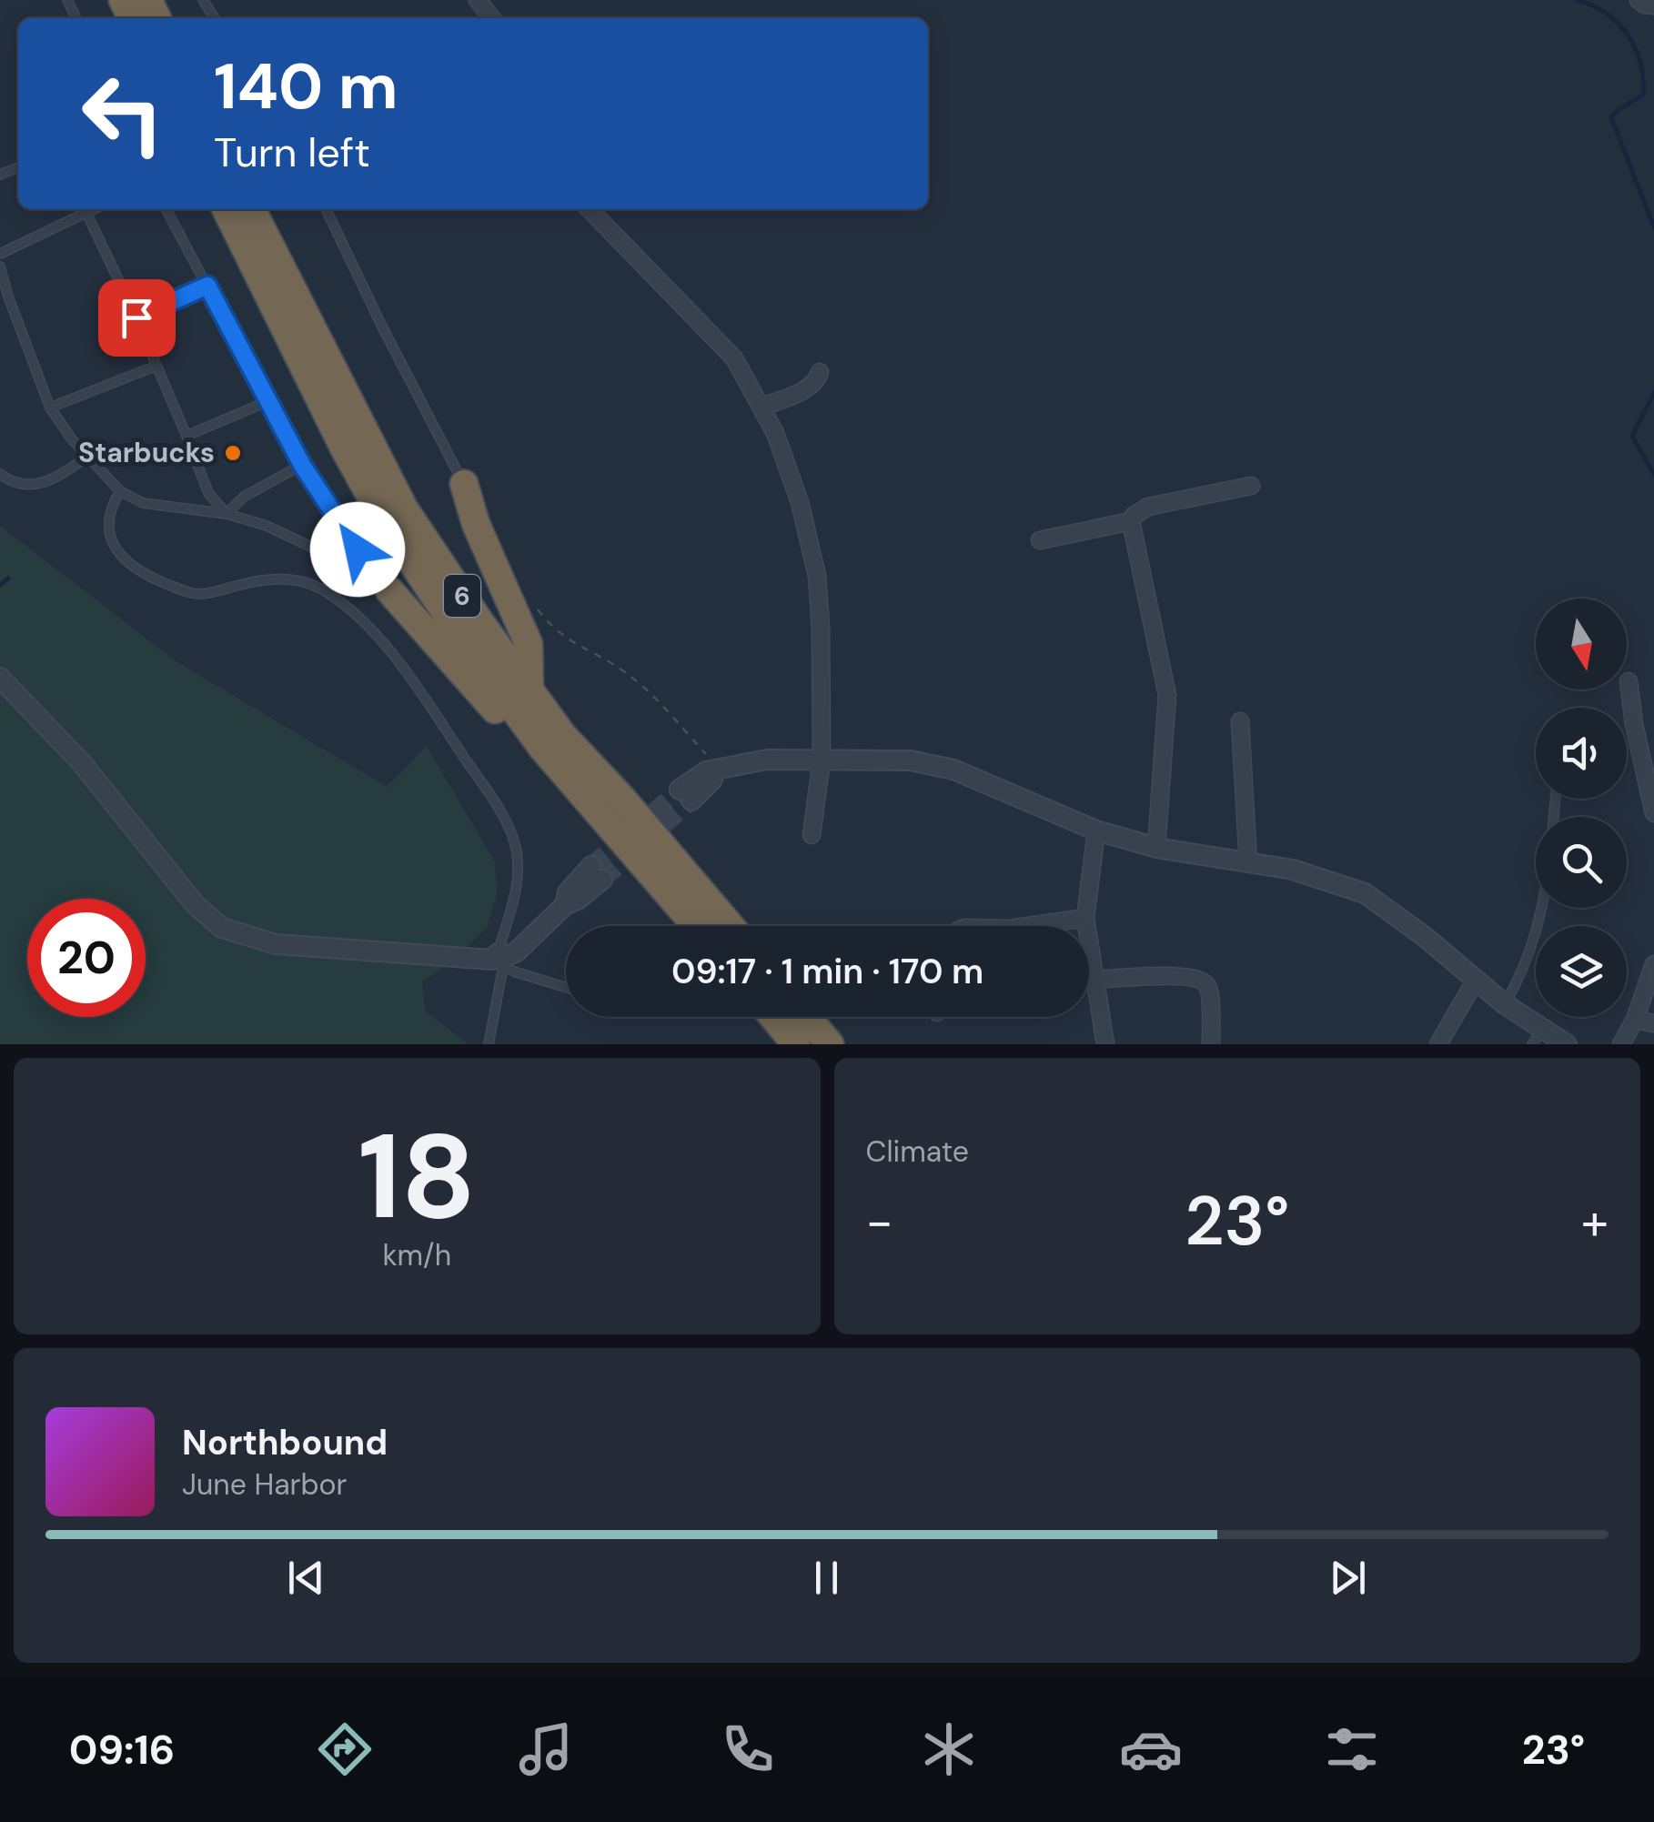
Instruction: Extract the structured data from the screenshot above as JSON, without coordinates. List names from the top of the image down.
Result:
{
  "streets": {
    "highway": ["6"]
  },
  "places": ["Starbucks"],
  "north": "bottom",
  "page": {
    "turn": ["140 m", "Turn left"],
    "limit": "20",
    "trip": "09:17 · 1 min · 170 m",
    "tile": [
      ["18", "km/h"],
      "Climate"
    ],
    "heat": ["−", "23°", "+"],
    "song": ["Northbound", "June Harbor"],
    "tabs": ["09:16", "23°"]
  }
}
